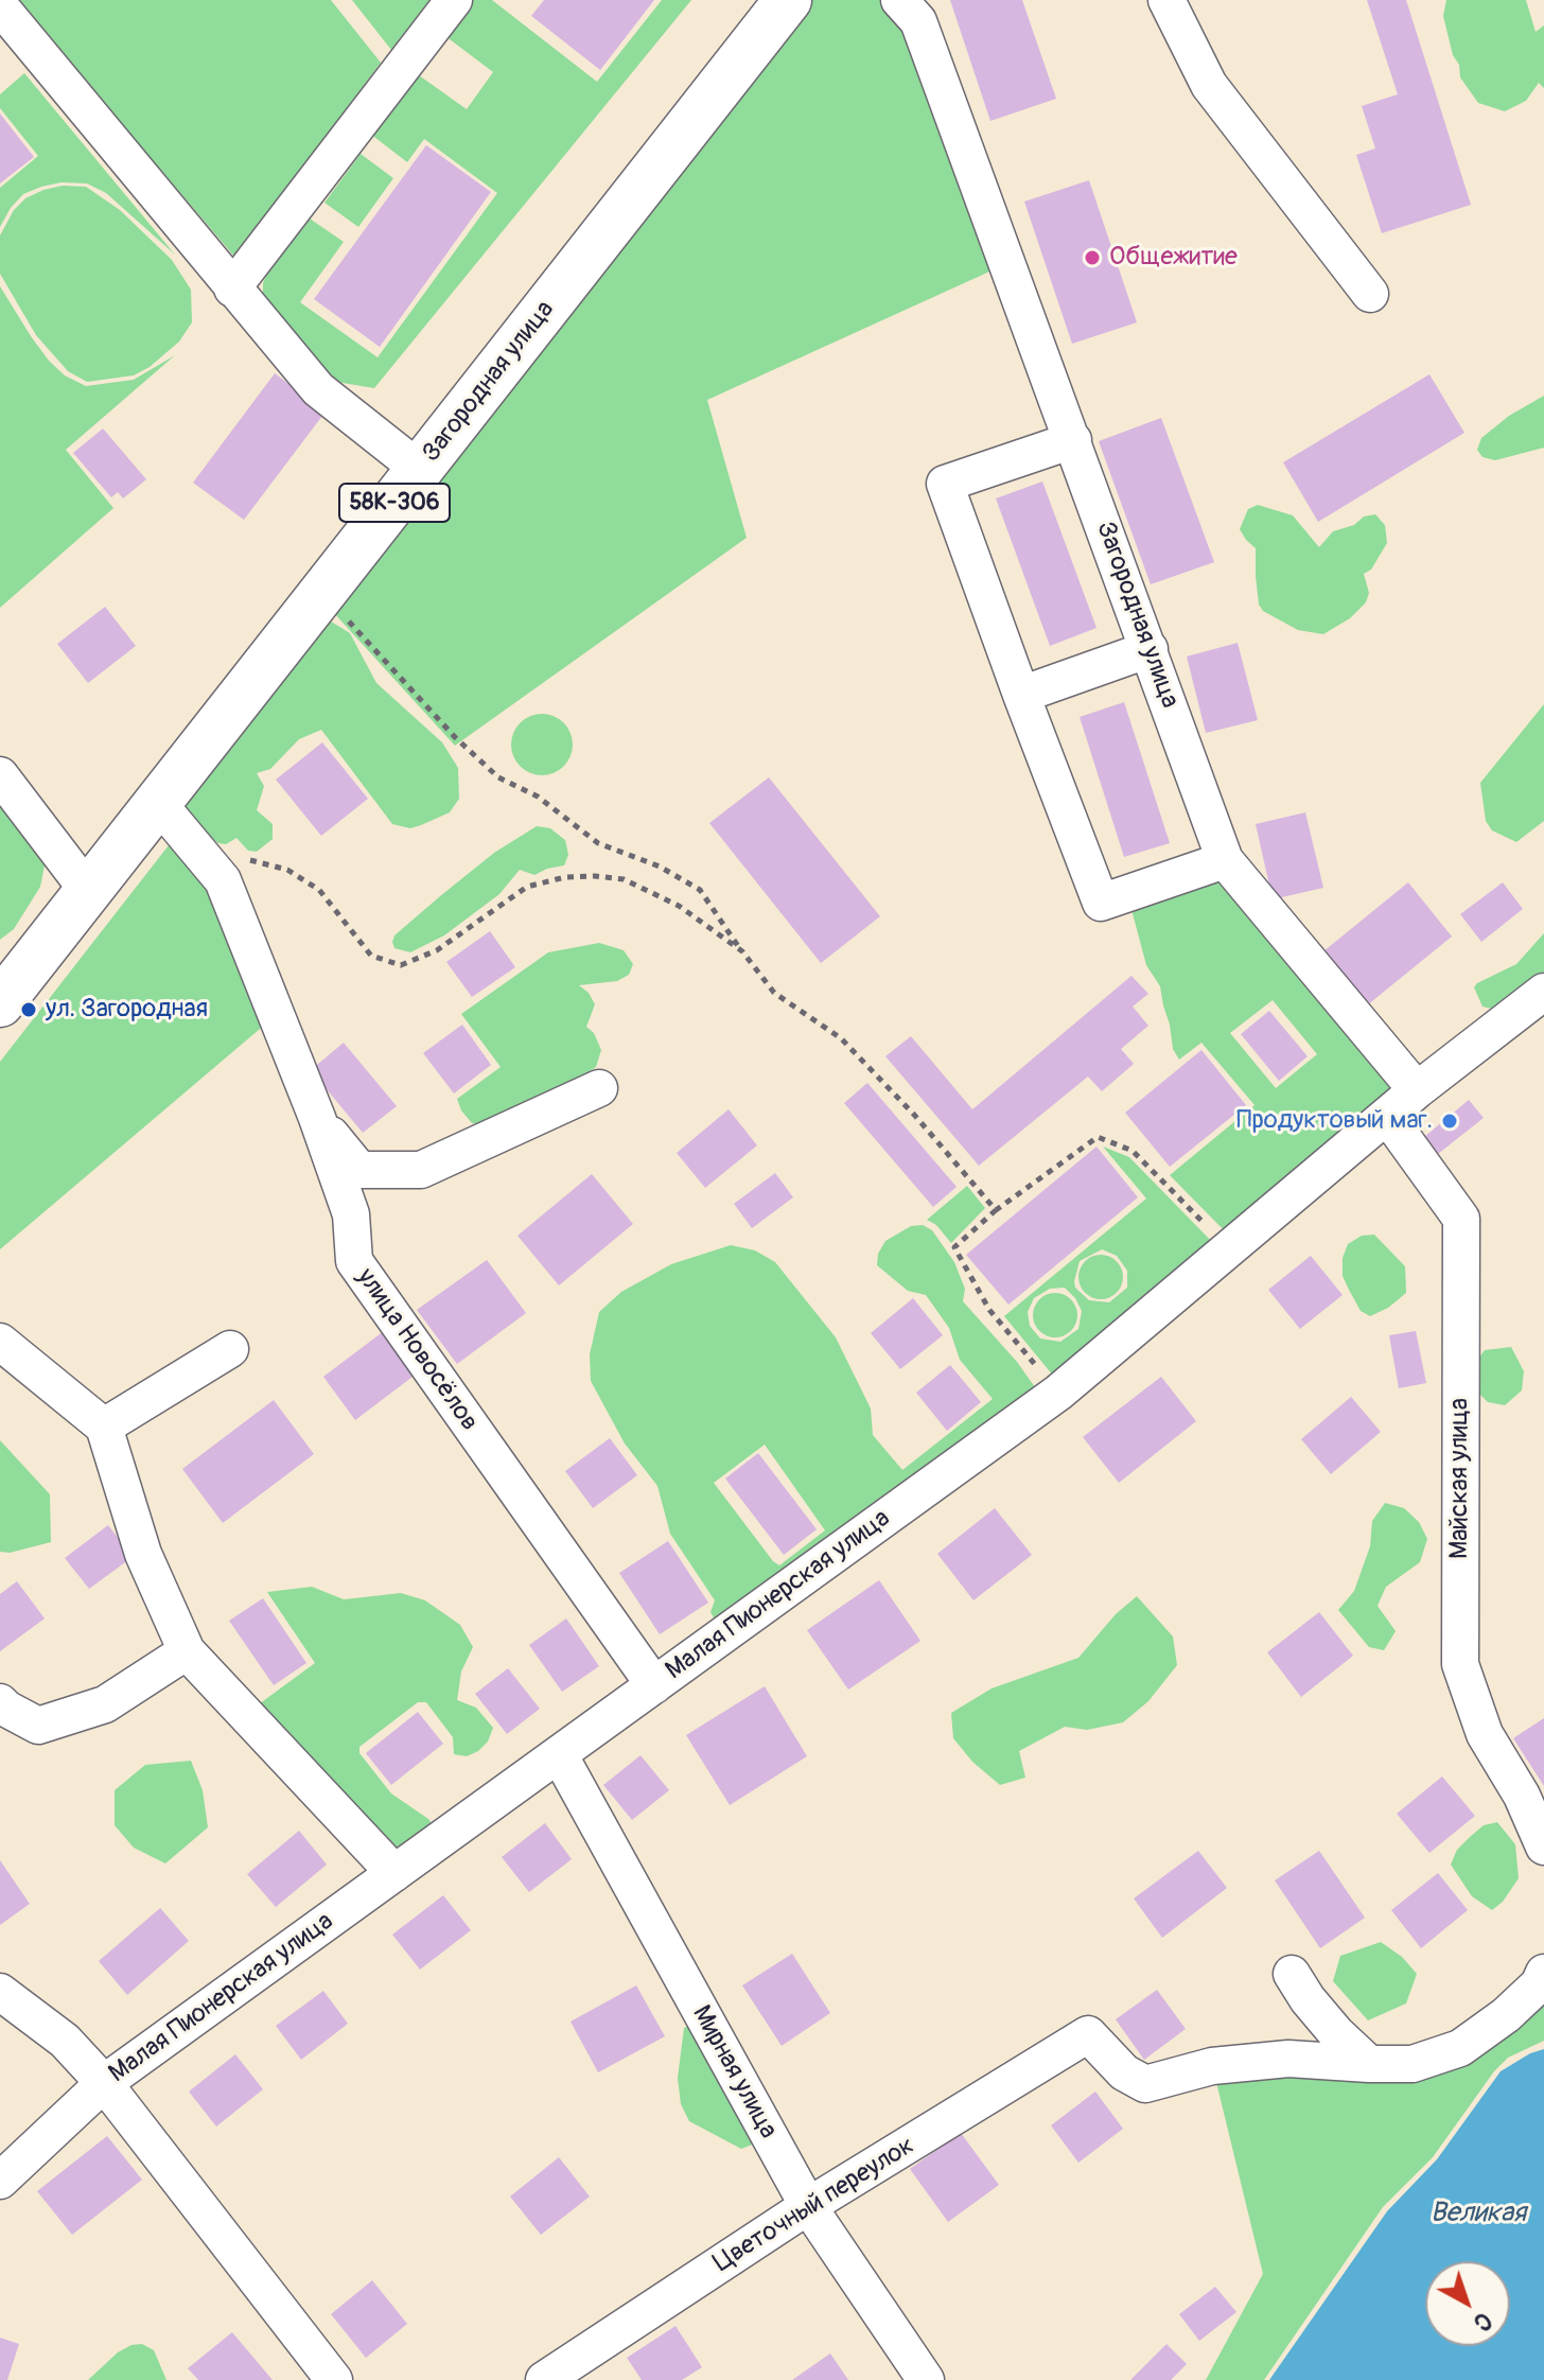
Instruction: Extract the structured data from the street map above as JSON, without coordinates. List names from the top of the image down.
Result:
{
  "streets": {
    "highway": ["Загородная улица", "58К-306"],
    "street": [
      "улица Новосёлов",
      "Майская улица",
      "Малая Пионерская улица",
      "Мирная улица",
      "Цветочный переулок"
    ]
  },
  "crossings": [
    ["Загородная улица", "улица Новосёлов"],
    ["Загородная улица", "Малая Пионерская улица"],
    ["улица Новосёлов", "Малая Пионерская улица"],
    ["Майская улица", "Малая Пионерская улица"],
    ["Малая Пионерская улица", "Мирная улица"],
    ["Мирная улица", "Цветочный переулок"]
  ],
  "water": ["Великая"],
  "places": ["Общежитие", "ул. Загородная", "Продуктовый маг."],
  "north": "bottom right"
}
